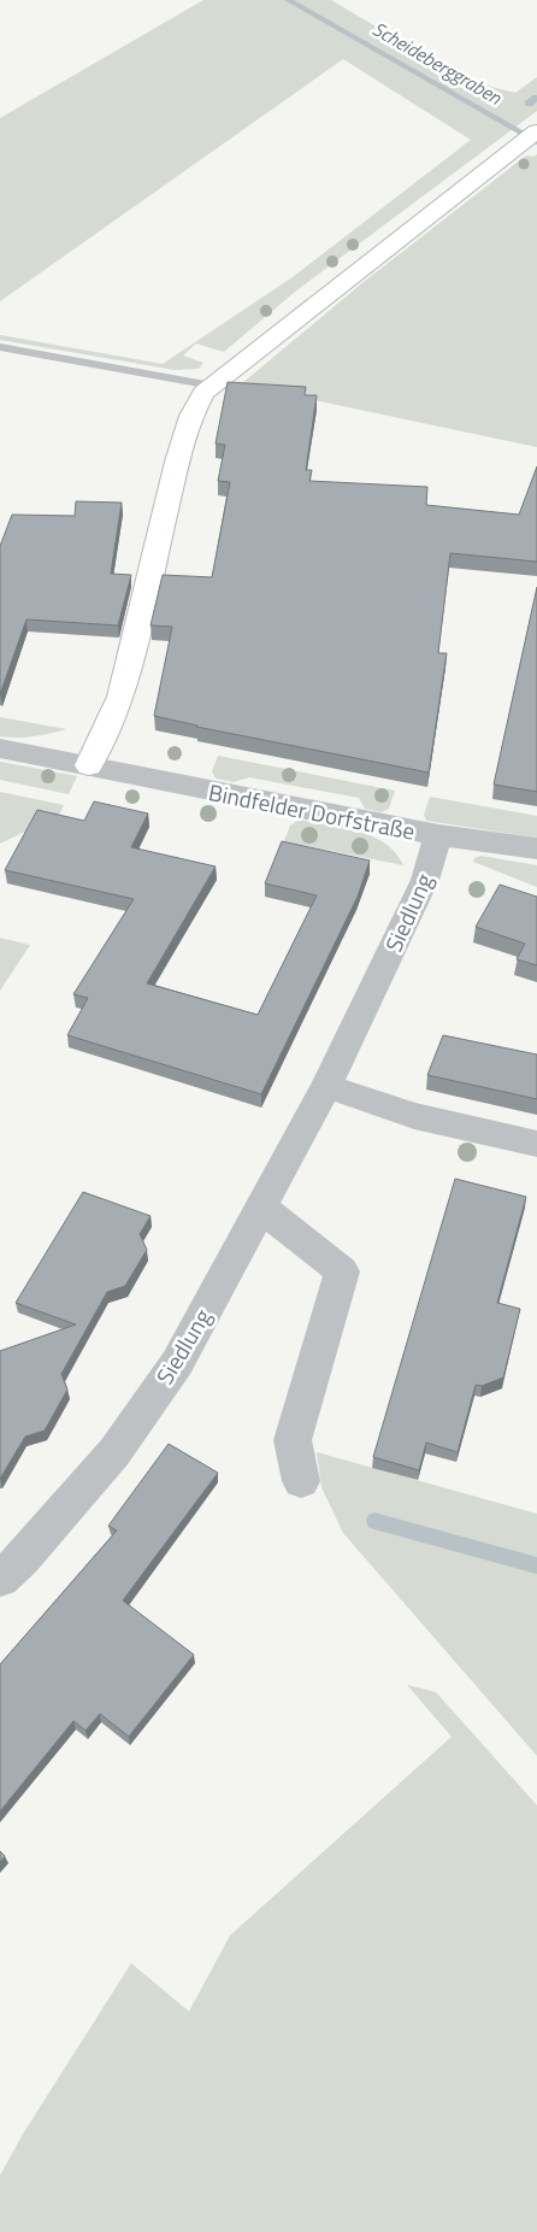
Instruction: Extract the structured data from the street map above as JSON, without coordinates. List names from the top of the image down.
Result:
{
  "streets": {
    "street": ["Bindfelder Dorfstraße", "Siedlung"]
  },
  "crossings": [
    ["Bindfelder Dorfstraße", "Siedlung"]
  ],
  "water": ["Scheideberggraben"]
}
